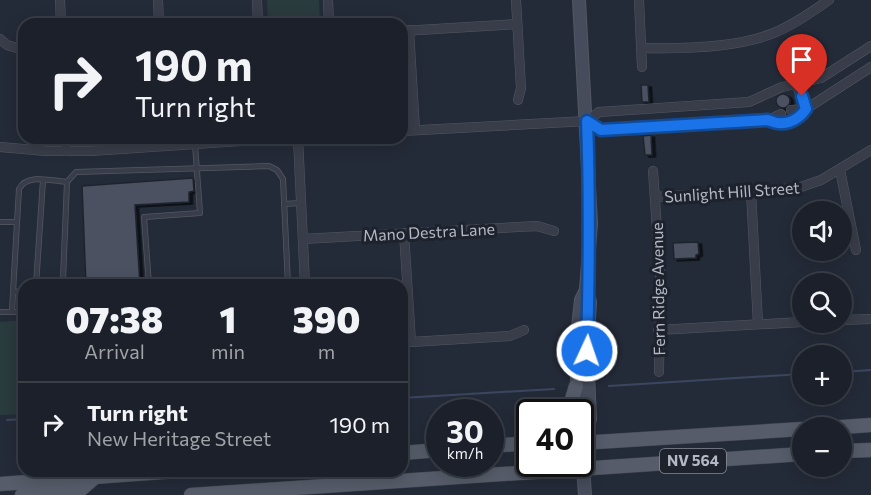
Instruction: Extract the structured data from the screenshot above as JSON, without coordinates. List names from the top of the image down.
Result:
{
  "streets": {
    "main road": ["NV 564"],
    "street": ["Sunlight Hill Street", "Mano Destra Lane", "Fern Ridge Avenue"]
  },
  "crossings": [
    ["Sunlight Hill Street", "Fern Ridge Avenue"]
  ],
  "page": {
    "turn": ["190 m", "Turn right"],
    "map_buttons": ["+", "−"],
    "eta": [
      "07:38",
      "Arrival",
      "1",
      "min",
      "390",
      "m"
    ],
    "list": [
      {
        "name": "Turn right",
        "note": "New Heritage Street",
        "value": "190 m"
      }
    ],
    "speed": "30 km/h",
    "limit": "40"
  }
}
